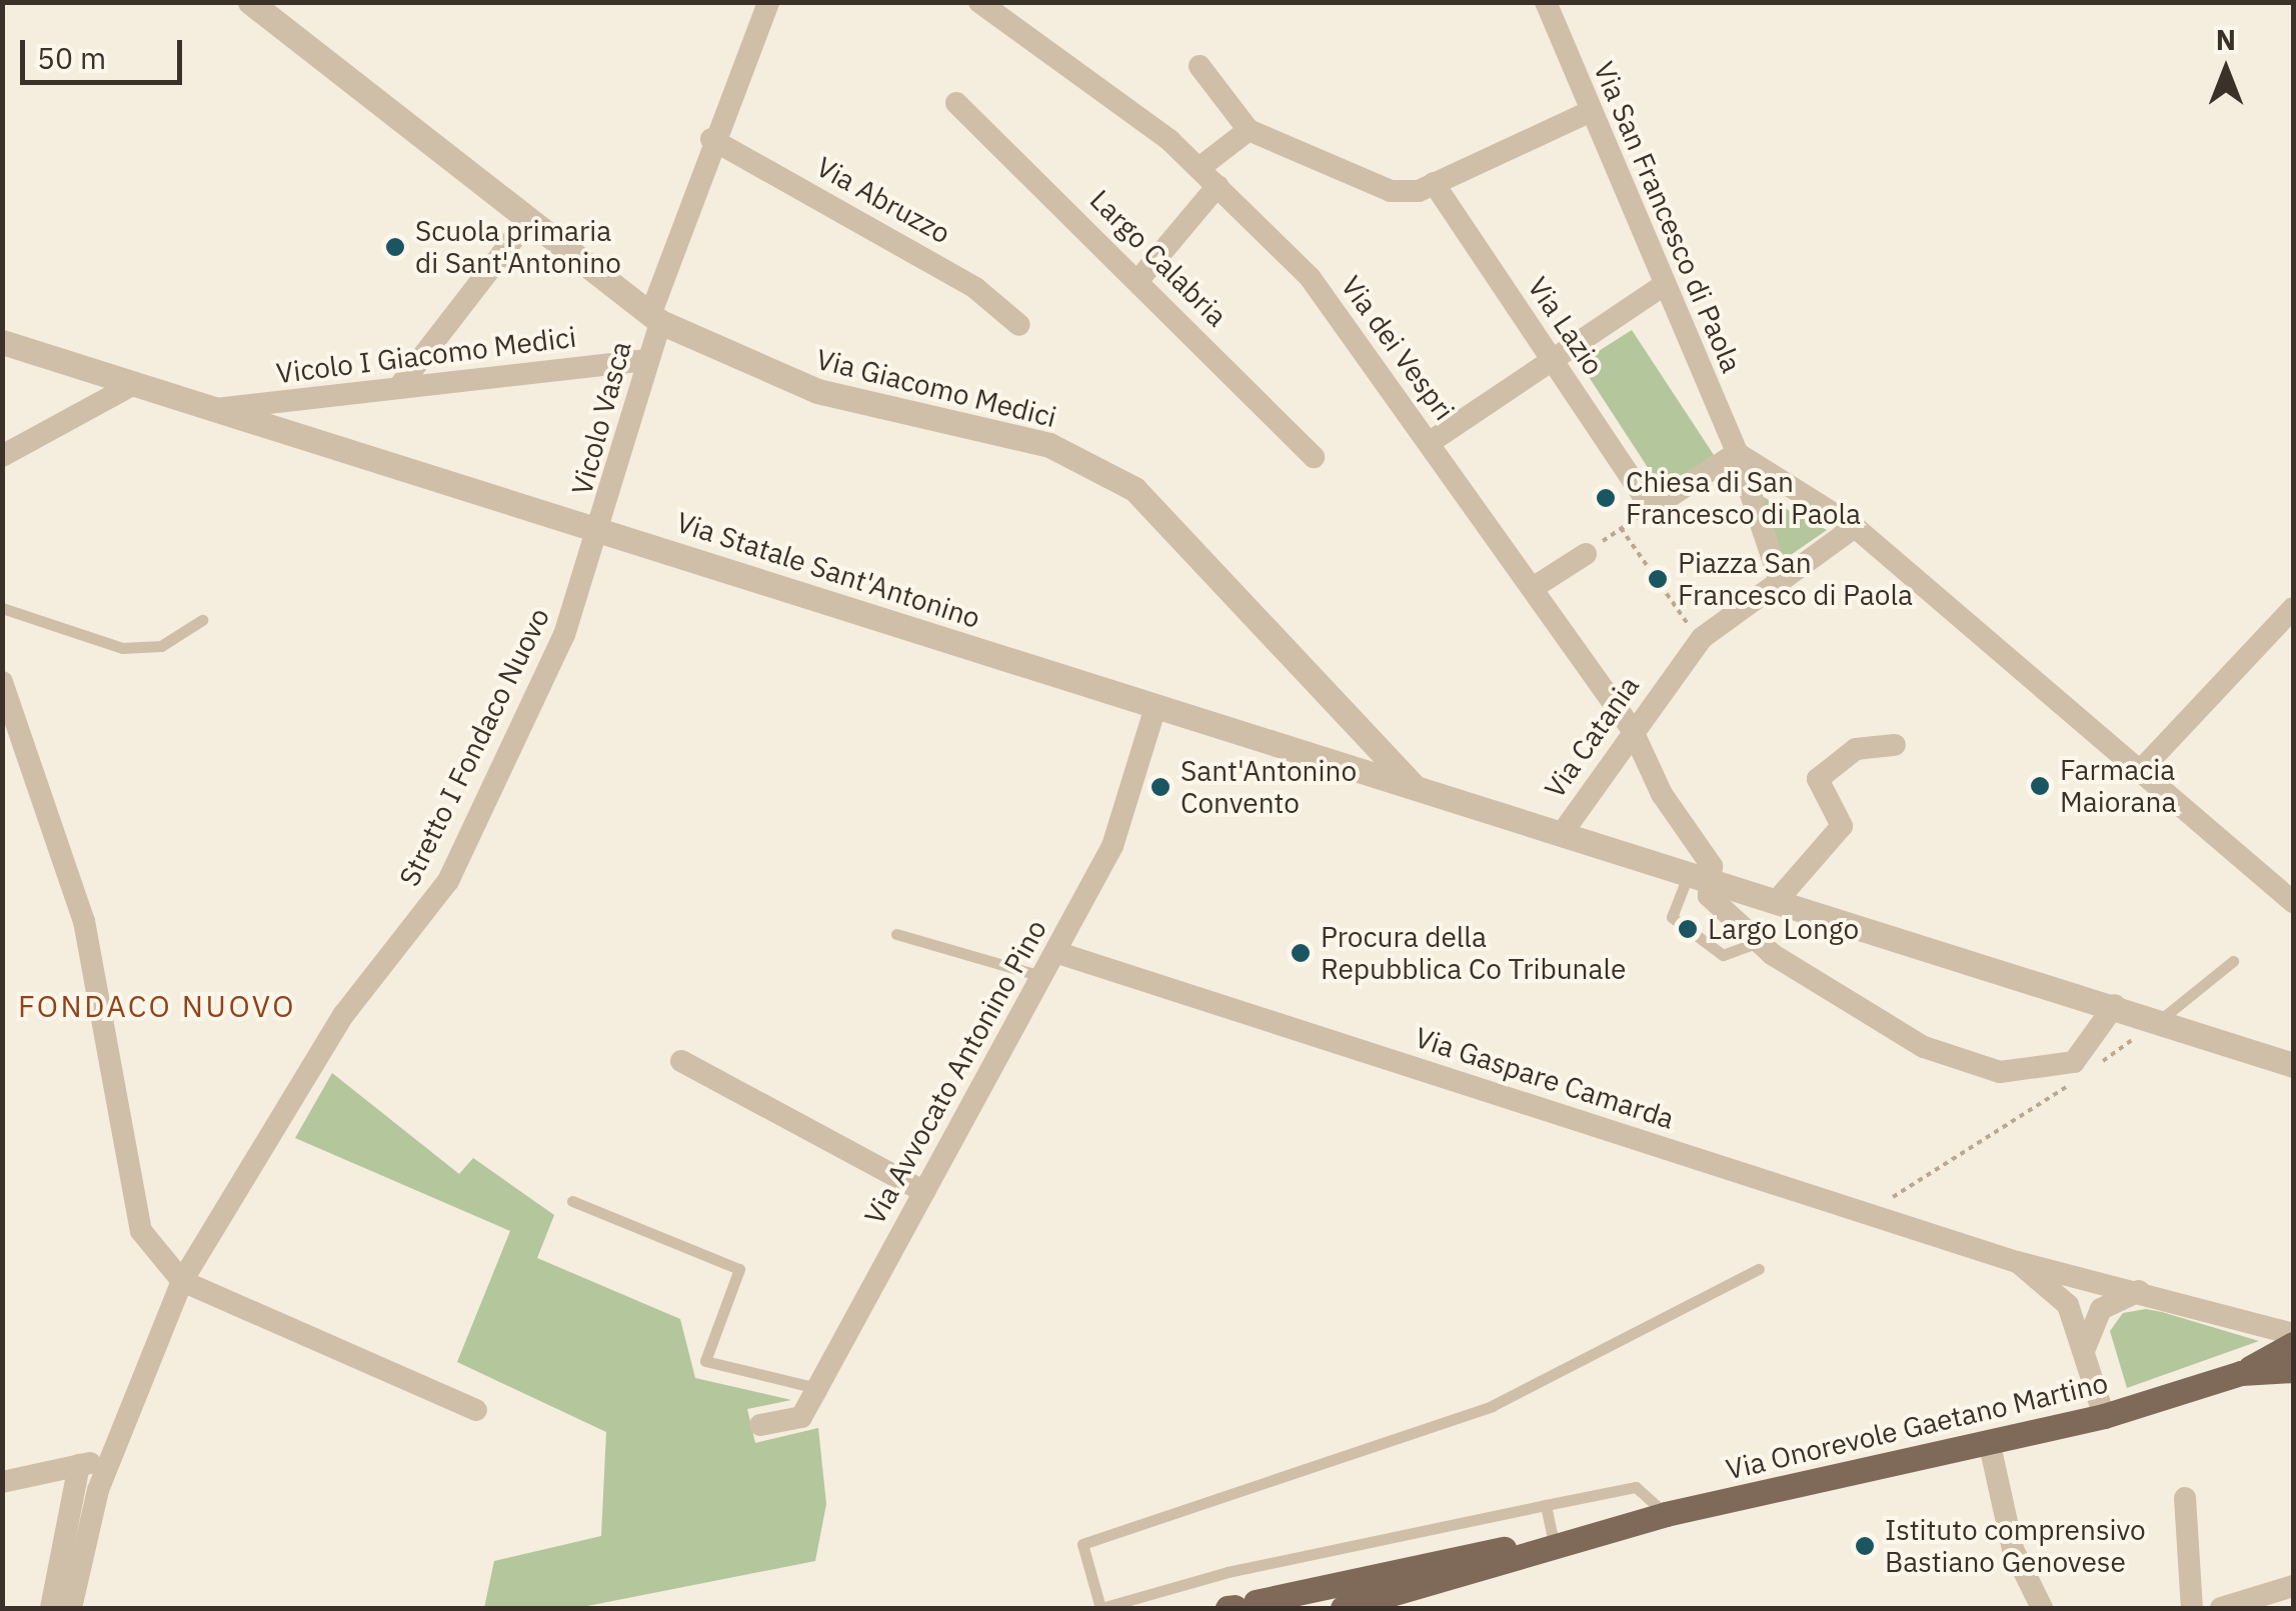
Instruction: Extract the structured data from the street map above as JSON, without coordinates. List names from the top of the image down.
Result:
{
  "streets": {
    "main road": ["Via Onorevole Gaetano Martino"],
    "street": [
      "Via Abruzzo",
      "Via San Francesco di Paola",
      "Largo Calabria",
      "Via Lazio",
      "Via dei Vespri",
      "Vicolo I Giacomo Medici",
      "Via Giacomo Medici",
      "Vicolo Vasca",
      "Via Statale Sant'Antonino",
      "Via Catania",
      "Stretto I Fondaco Nuovo",
      "Via Avvocato Antonino Pino",
      "Via Gaspare Camarda"
    ]
  },
  "crossings": [
    ["Via Abruzzo", "Vicolo Vasca"],
    ["Via dei Vespri", "Via Statale Sant'Antonino"],
    ["Via dei Vespri", "Via Catania"],
    ["Vicolo I Giacomo Medici", "Vicolo Vasca"],
    ["Vicolo I Giacomo Medici", "Via Statale Sant'Antonino"],
    ["Via Giacomo Medici", "Vicolo Vasca"],
    ["Via Giacomo Medici", "Via Statale Sant'Antonino"],
    ["Vicolo Vasca", "Via Statale Sant'Antonino"],
    ["Vicolo Vasca", "Stretto I Fondaco Nuovo"],
    ["Via Statale Sant'Antonino", "Via Catania"],
    ["Via Statale Sant'Antonino", "Stretto I Fondaco Nuovo"],
    ["Via Statale Sant'Antonino", "Via Avvocato Antonino Pino"],
    ["Via Avvocato Antonino Pino", "Via Gaspare Camarda"],
    ["Via Gaspare Camarda", "Via Onorevole Gaetano Martino"]
  ],
  "districts": ["FONDACO NUOVO"],
  "places": [
    "Scuola primaria di Sant'Antonino",
    "Chiesa di San Francesco di Paola",
    "Piazza San Francesco di Paola",
    "Farmacia Maiorana",
    "Sant'Antonino Convento",
    "Largo Longo",
    "Procura della Repubblica Co Tribunale",
    "Istituto comprensivo Bastiano Genovese"
  ],
  "scale_bar": "50 m",
  "north": "top"
}
